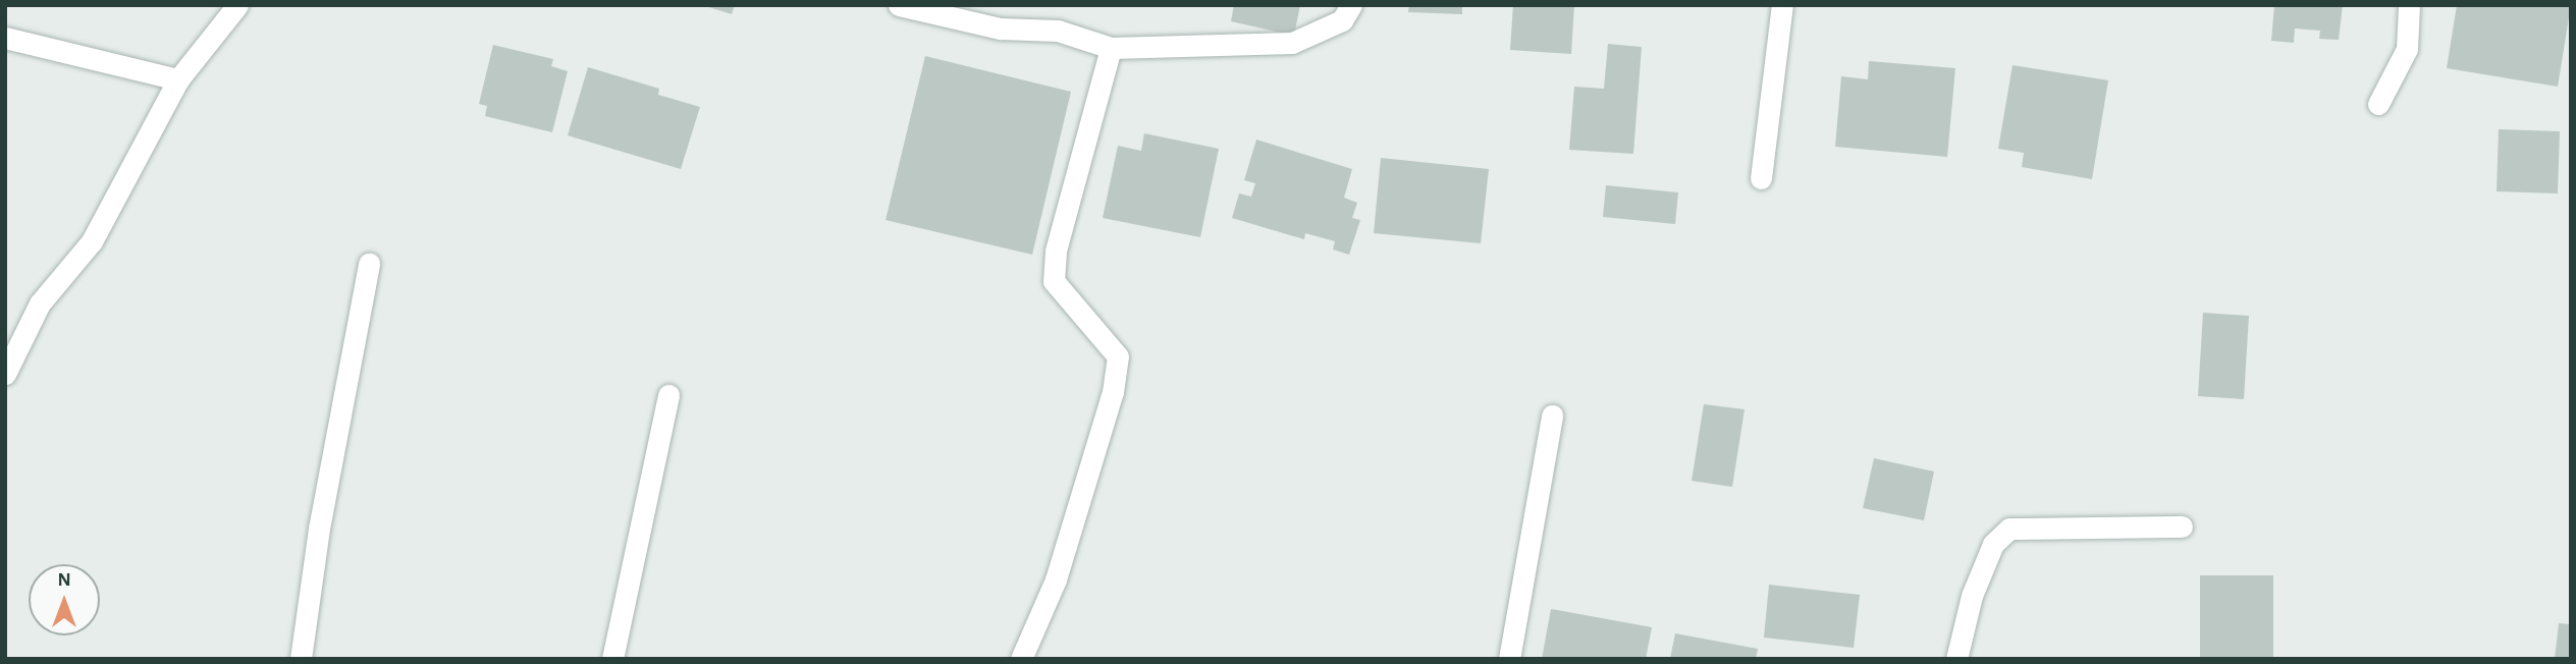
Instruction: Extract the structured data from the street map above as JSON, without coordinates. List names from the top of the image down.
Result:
{
  "north": "top"
}
